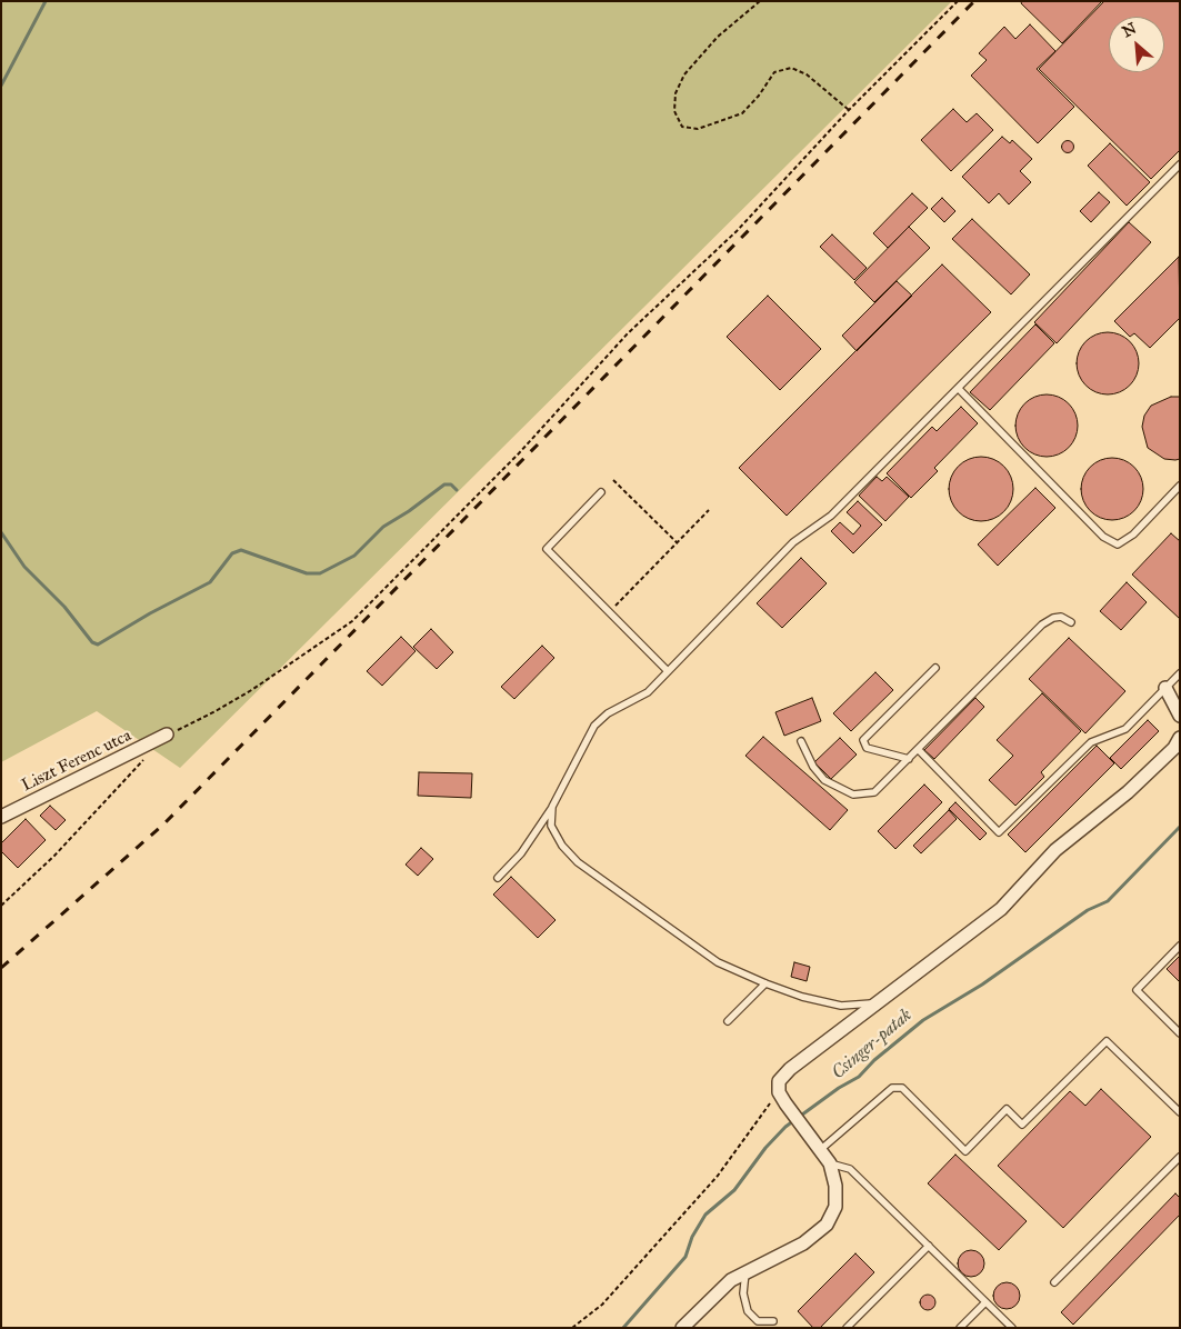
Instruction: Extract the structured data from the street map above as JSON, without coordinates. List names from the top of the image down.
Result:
{
  "streets": {
    "street": ["Liszt Ferenc utca"]
  },
  "water": ["Csinger-patak"],
  "north": "top left"
}
